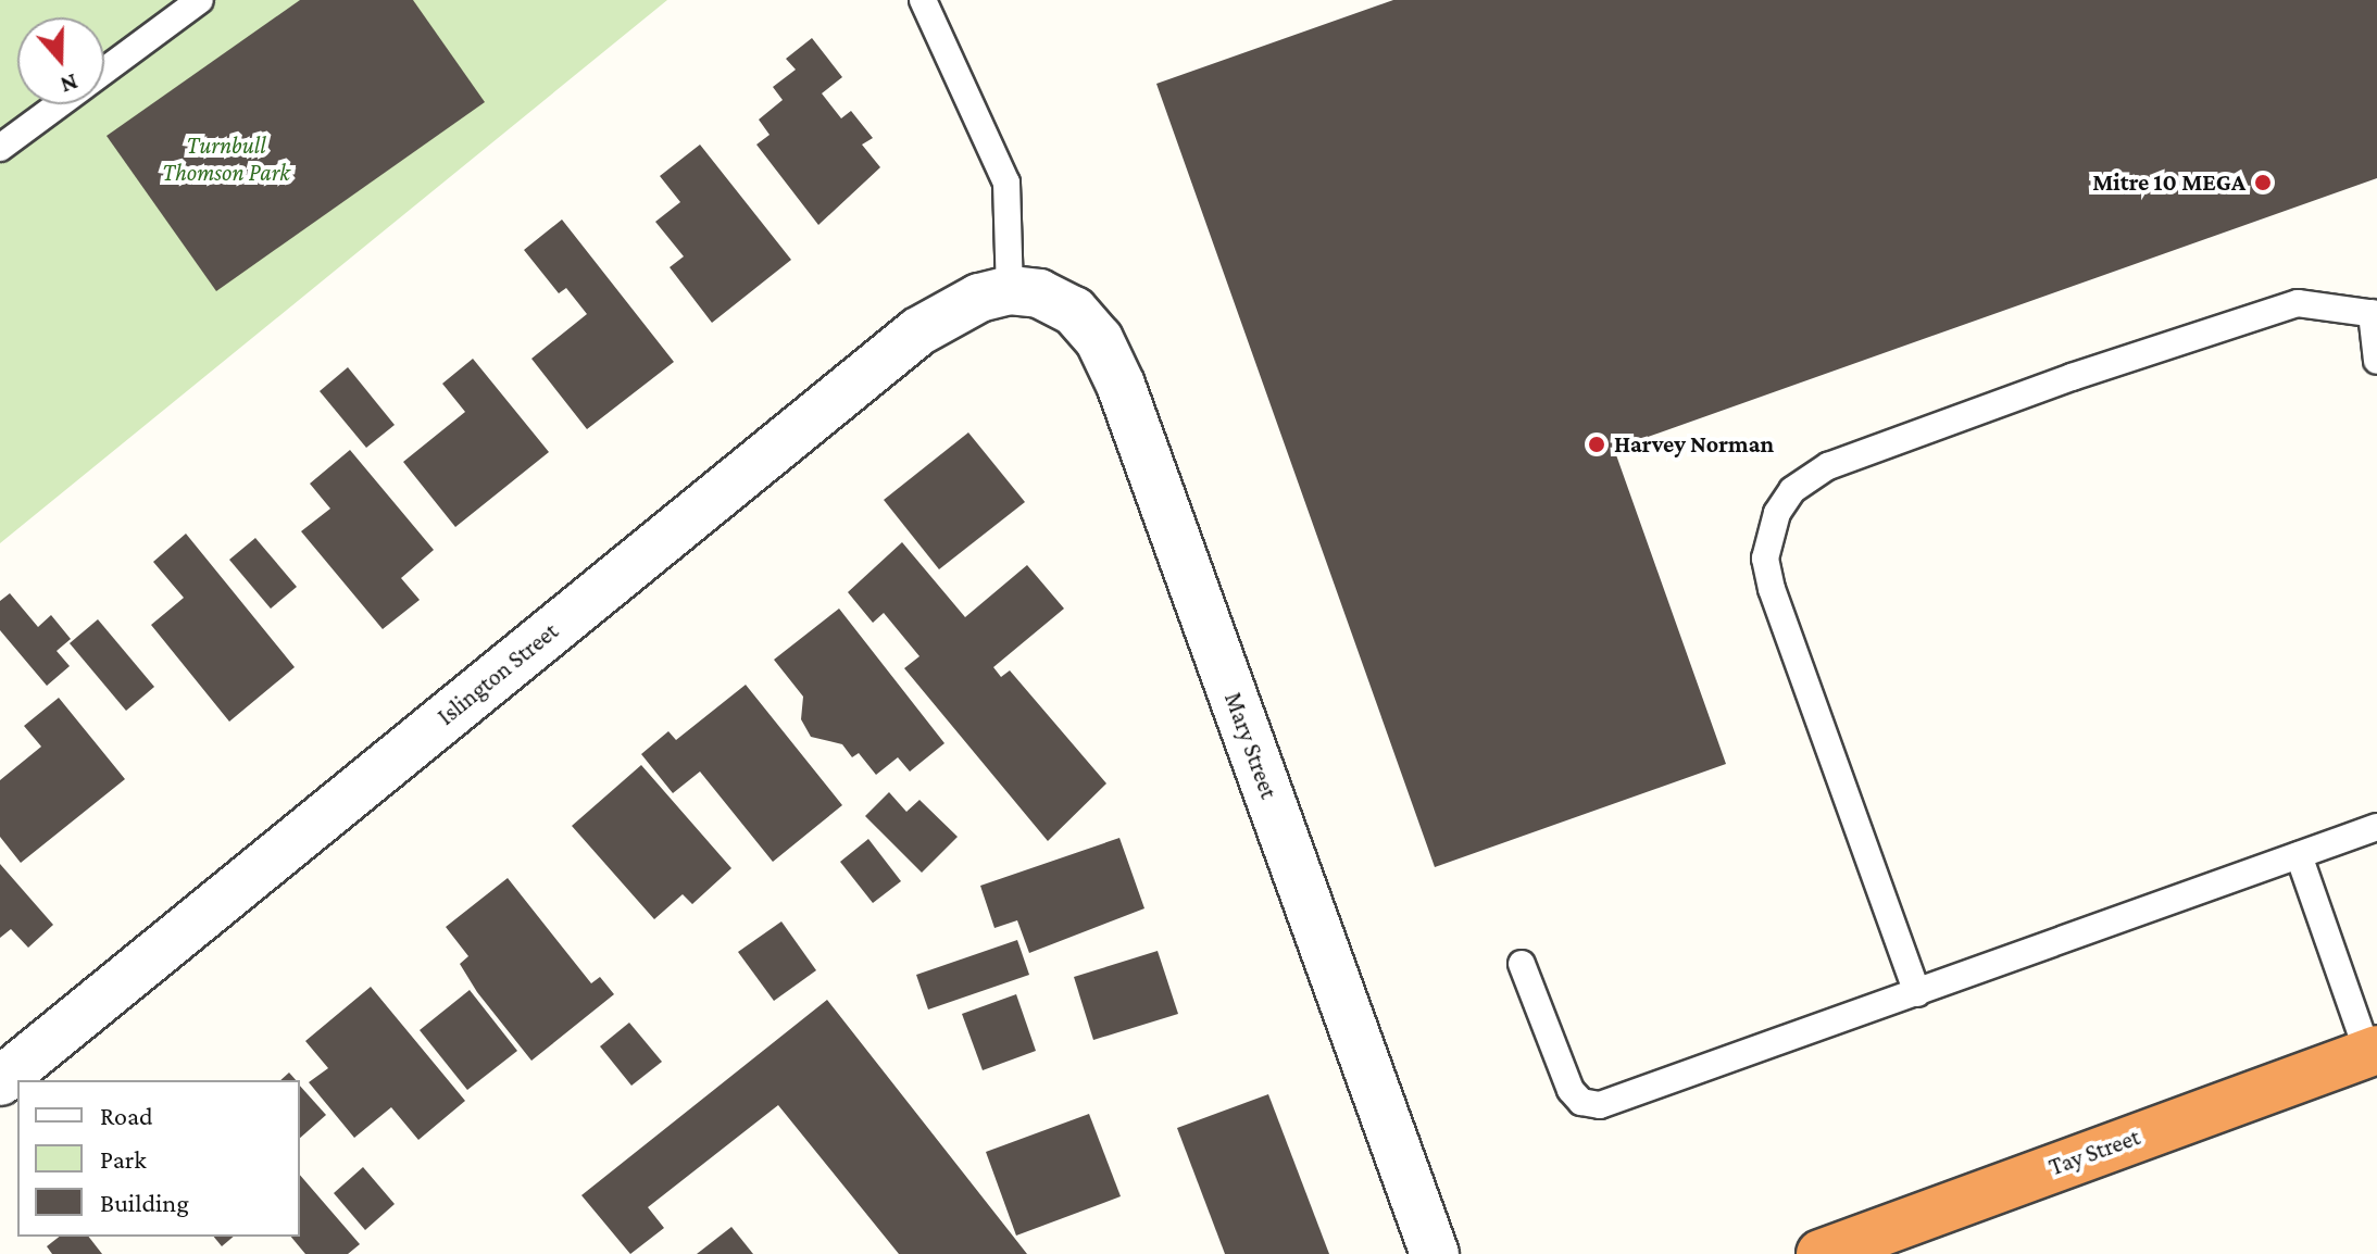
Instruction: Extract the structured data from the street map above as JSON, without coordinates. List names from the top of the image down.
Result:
{
  "streets": {
    "highway": ["Tay Street"],
    "street": ["Islington Street", "Mary Street"]
  },
  "crossings": [
    ["Islington Street", "Mary Street"]
  ],
  "parks": ["Turnbull Thomson Park"],
  "places": ["Mitre 10 MEGA", "Harvey Norman"],
  "legend": ["Road", "Park", "Building"],
  "north": "bottom"
}
